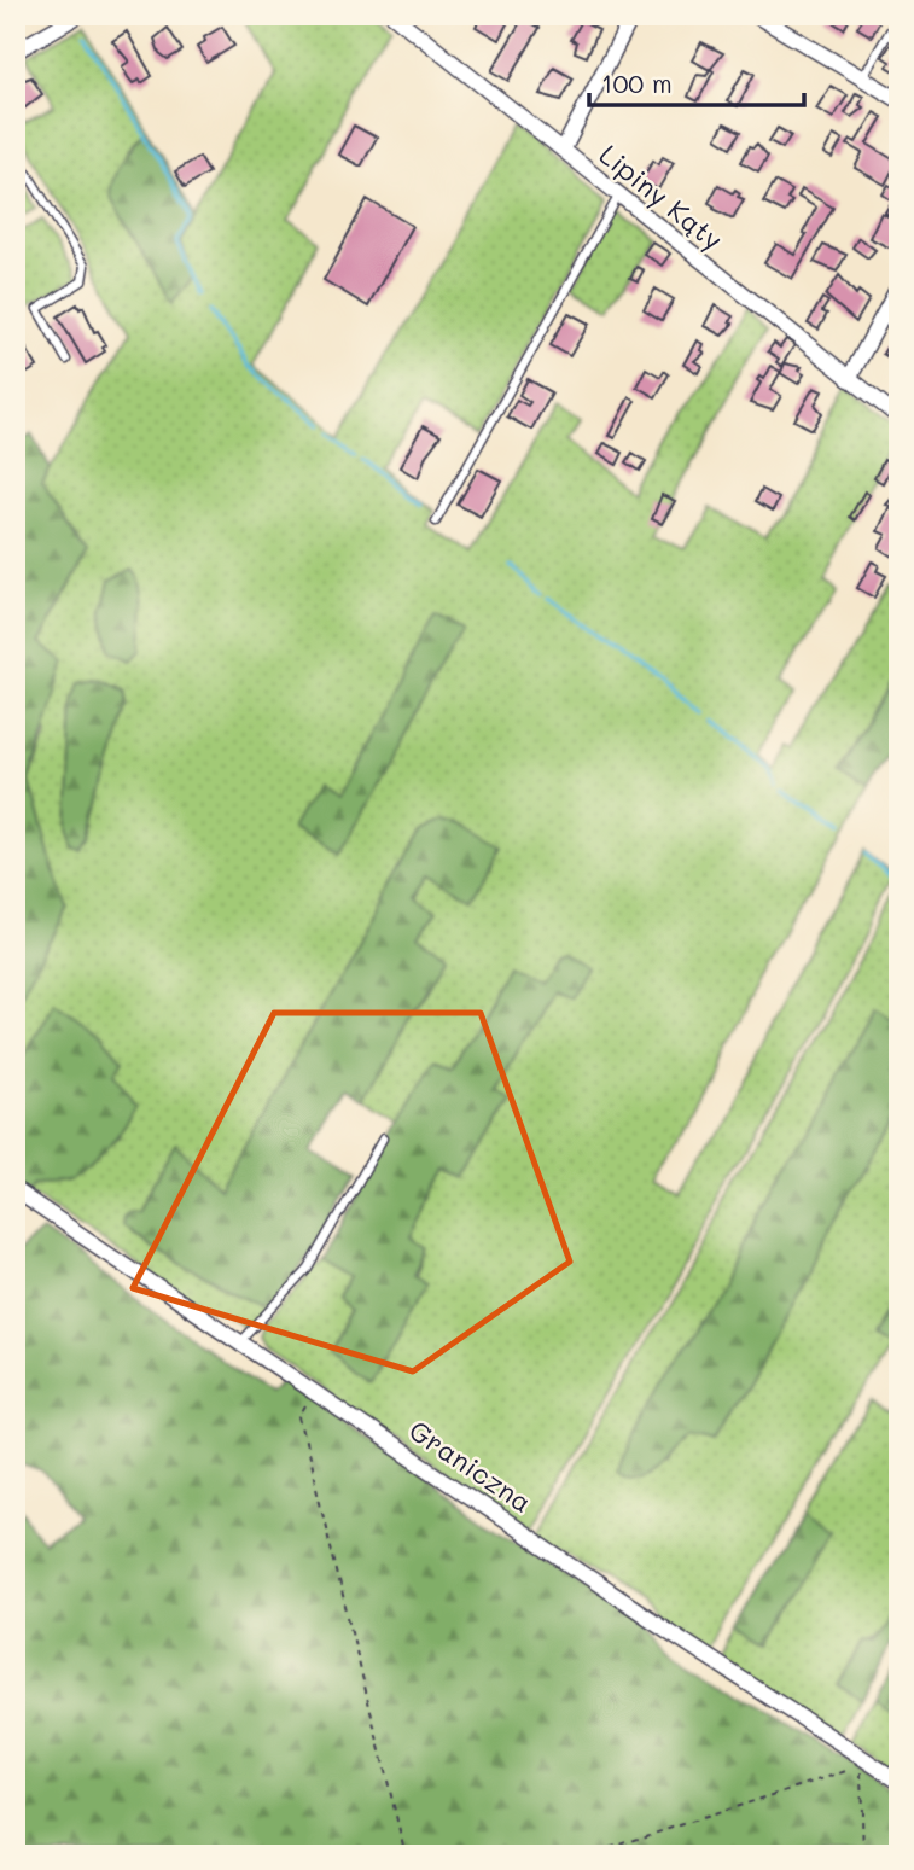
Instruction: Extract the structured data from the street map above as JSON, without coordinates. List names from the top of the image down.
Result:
{
  "streets": {
    "street": ["Lipiny Kąty", "Graniczna"]
  },
  "scale_bar": "100 m"
}
